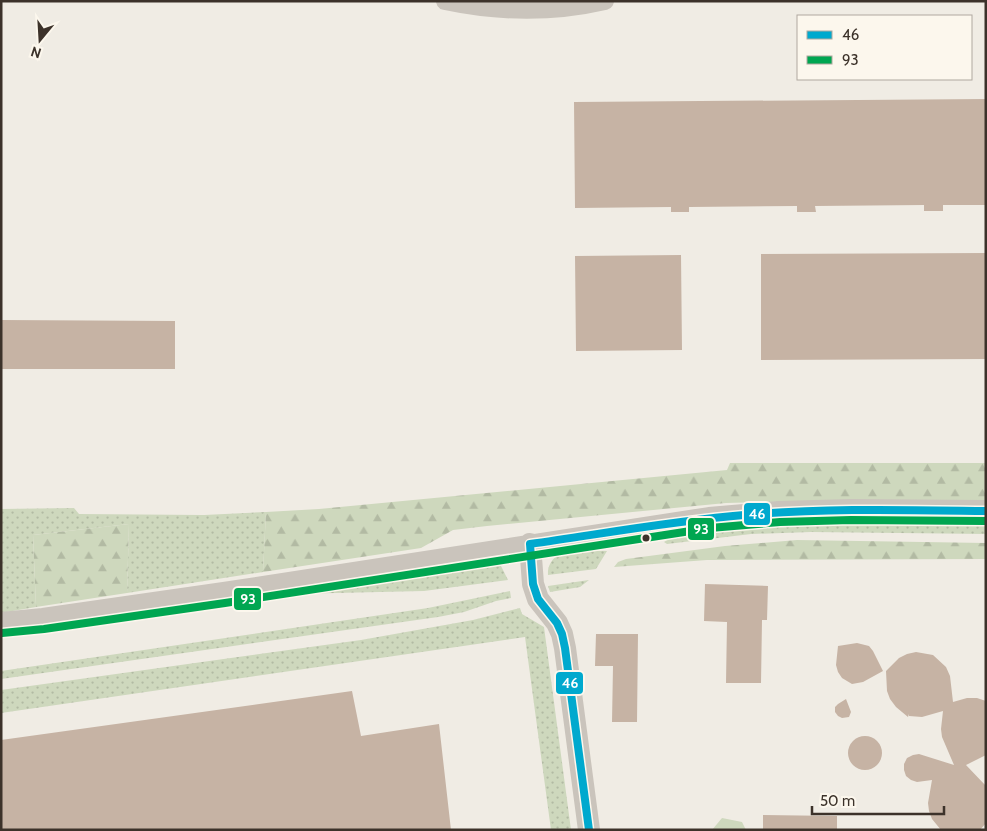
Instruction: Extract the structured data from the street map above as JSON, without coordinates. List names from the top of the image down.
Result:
{
  "lines": ["transit line 46", "transit line 93"],
  "legend": ["46", "93"],
  "scale_bar": "50 m",
  "north": "bottom"
}
